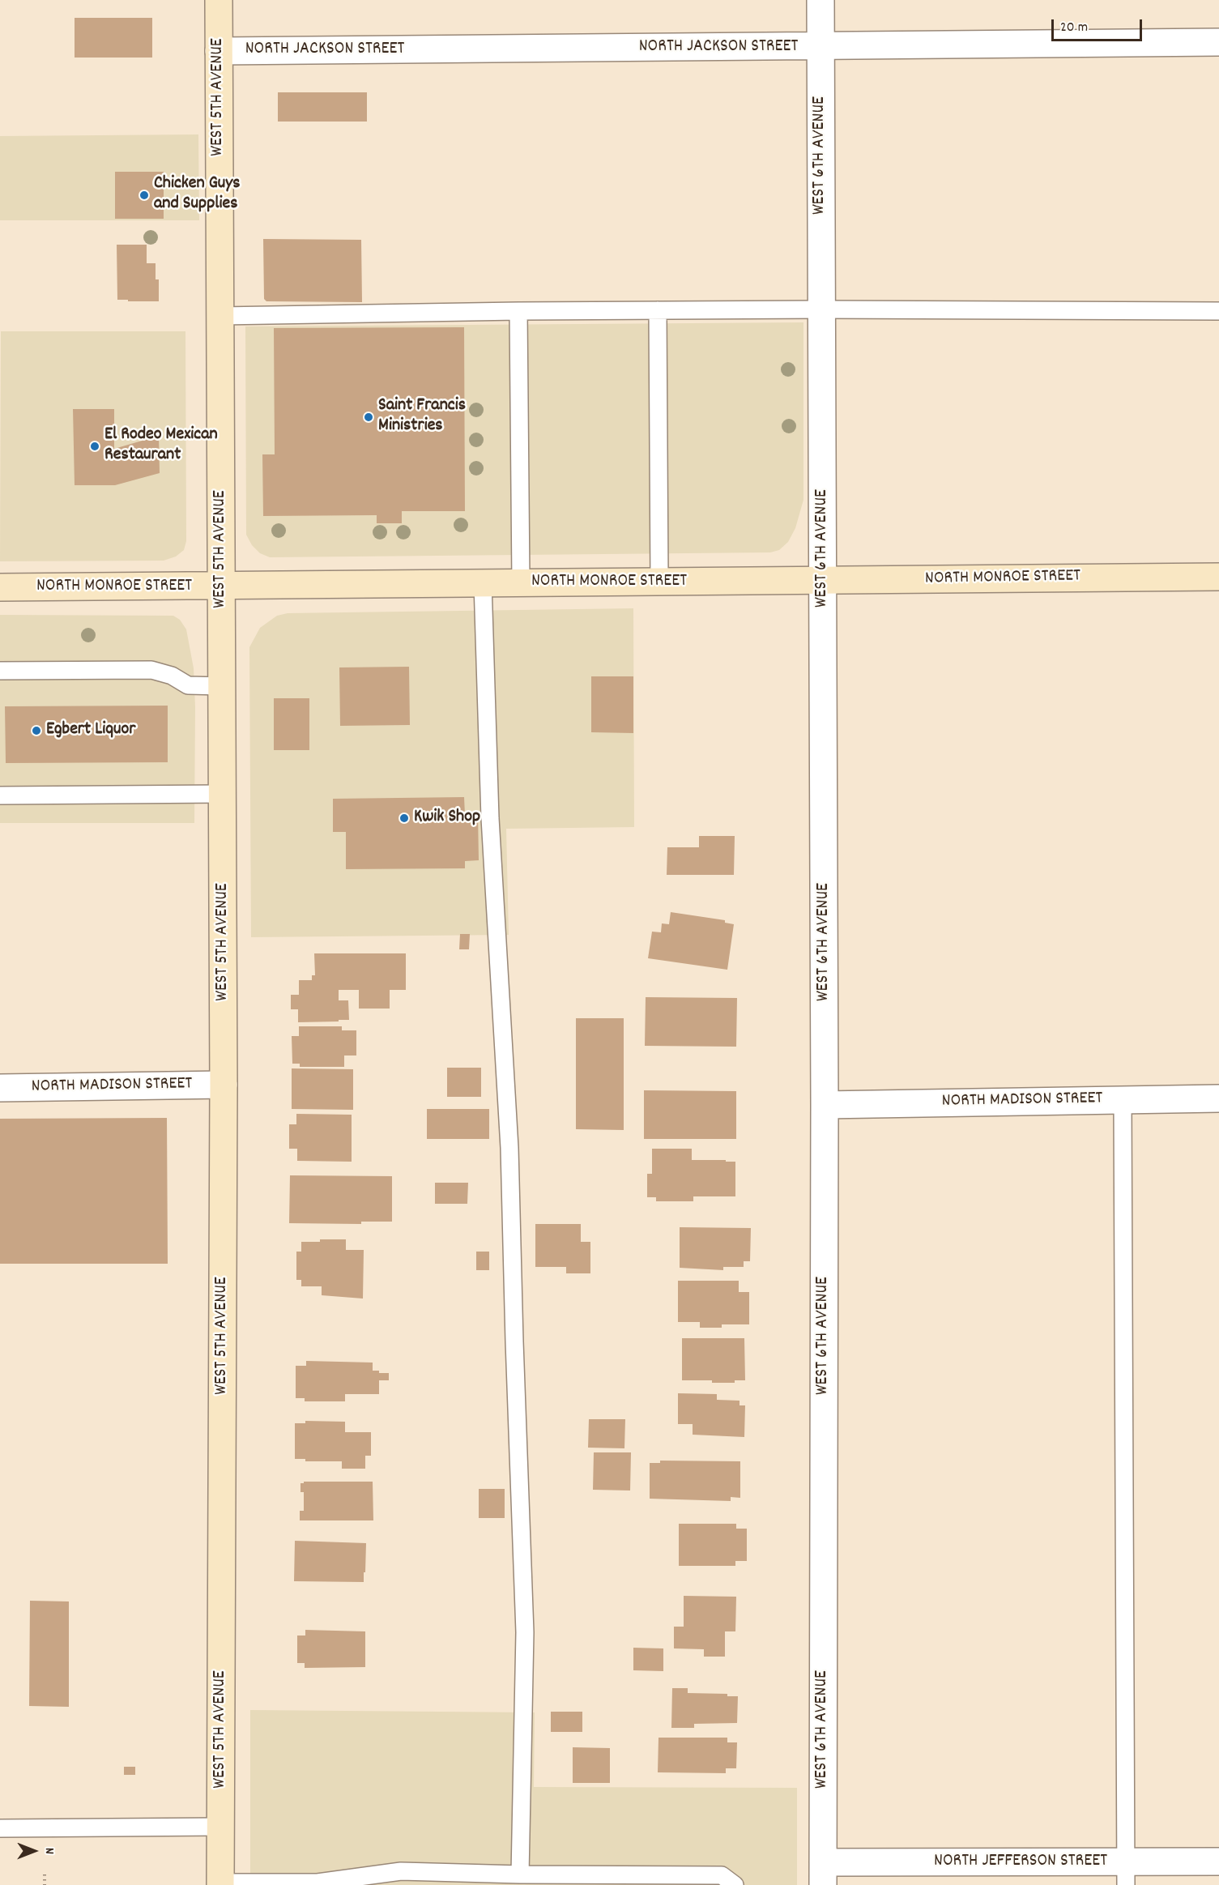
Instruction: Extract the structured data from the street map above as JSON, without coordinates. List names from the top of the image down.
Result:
{
  "streets": {
    "street": [
      "NORTH JACKSON STREET",
      "WEST 5TH AVENUE",
      "WEST 6TH AVENUE",
      "NORTH MONROE STREET",
      "NORTH MADISON STREET",
      "NORTH JEFFERSON STREET"
    ]
  },
  "crossings": [
    ["NORTH JACKSON STREET", "WEST 5TH AVENUE"],
    ["NORTH JACKSON STREET", "WEST 6TH AVENUE"],
    ["WEST 5TH AVENUE", "NORTH MONROE STREET"],
    ["WEST 5TH AVENUE", "NORTH MADISON STREET"],
    ["WEST 6TH AVENUE", "NORTH MONROE STREET"],
    ["WEST 6TH AVENUE", "NORTH MADISON STREET"],
    ["WEST 6TH AVENUE", "NORTH JEFFERSON STREET"]
  ],
  "places": [
    "Chicken Guys and Supplies",
    "Saint Francis Ministries",
    "El Rodeo Mexican Restaurant",
    "Egbert Liquor",
    "Kwik Shop"
  ],
  "scale_bar": "20 m",
  "north": "right"
}
